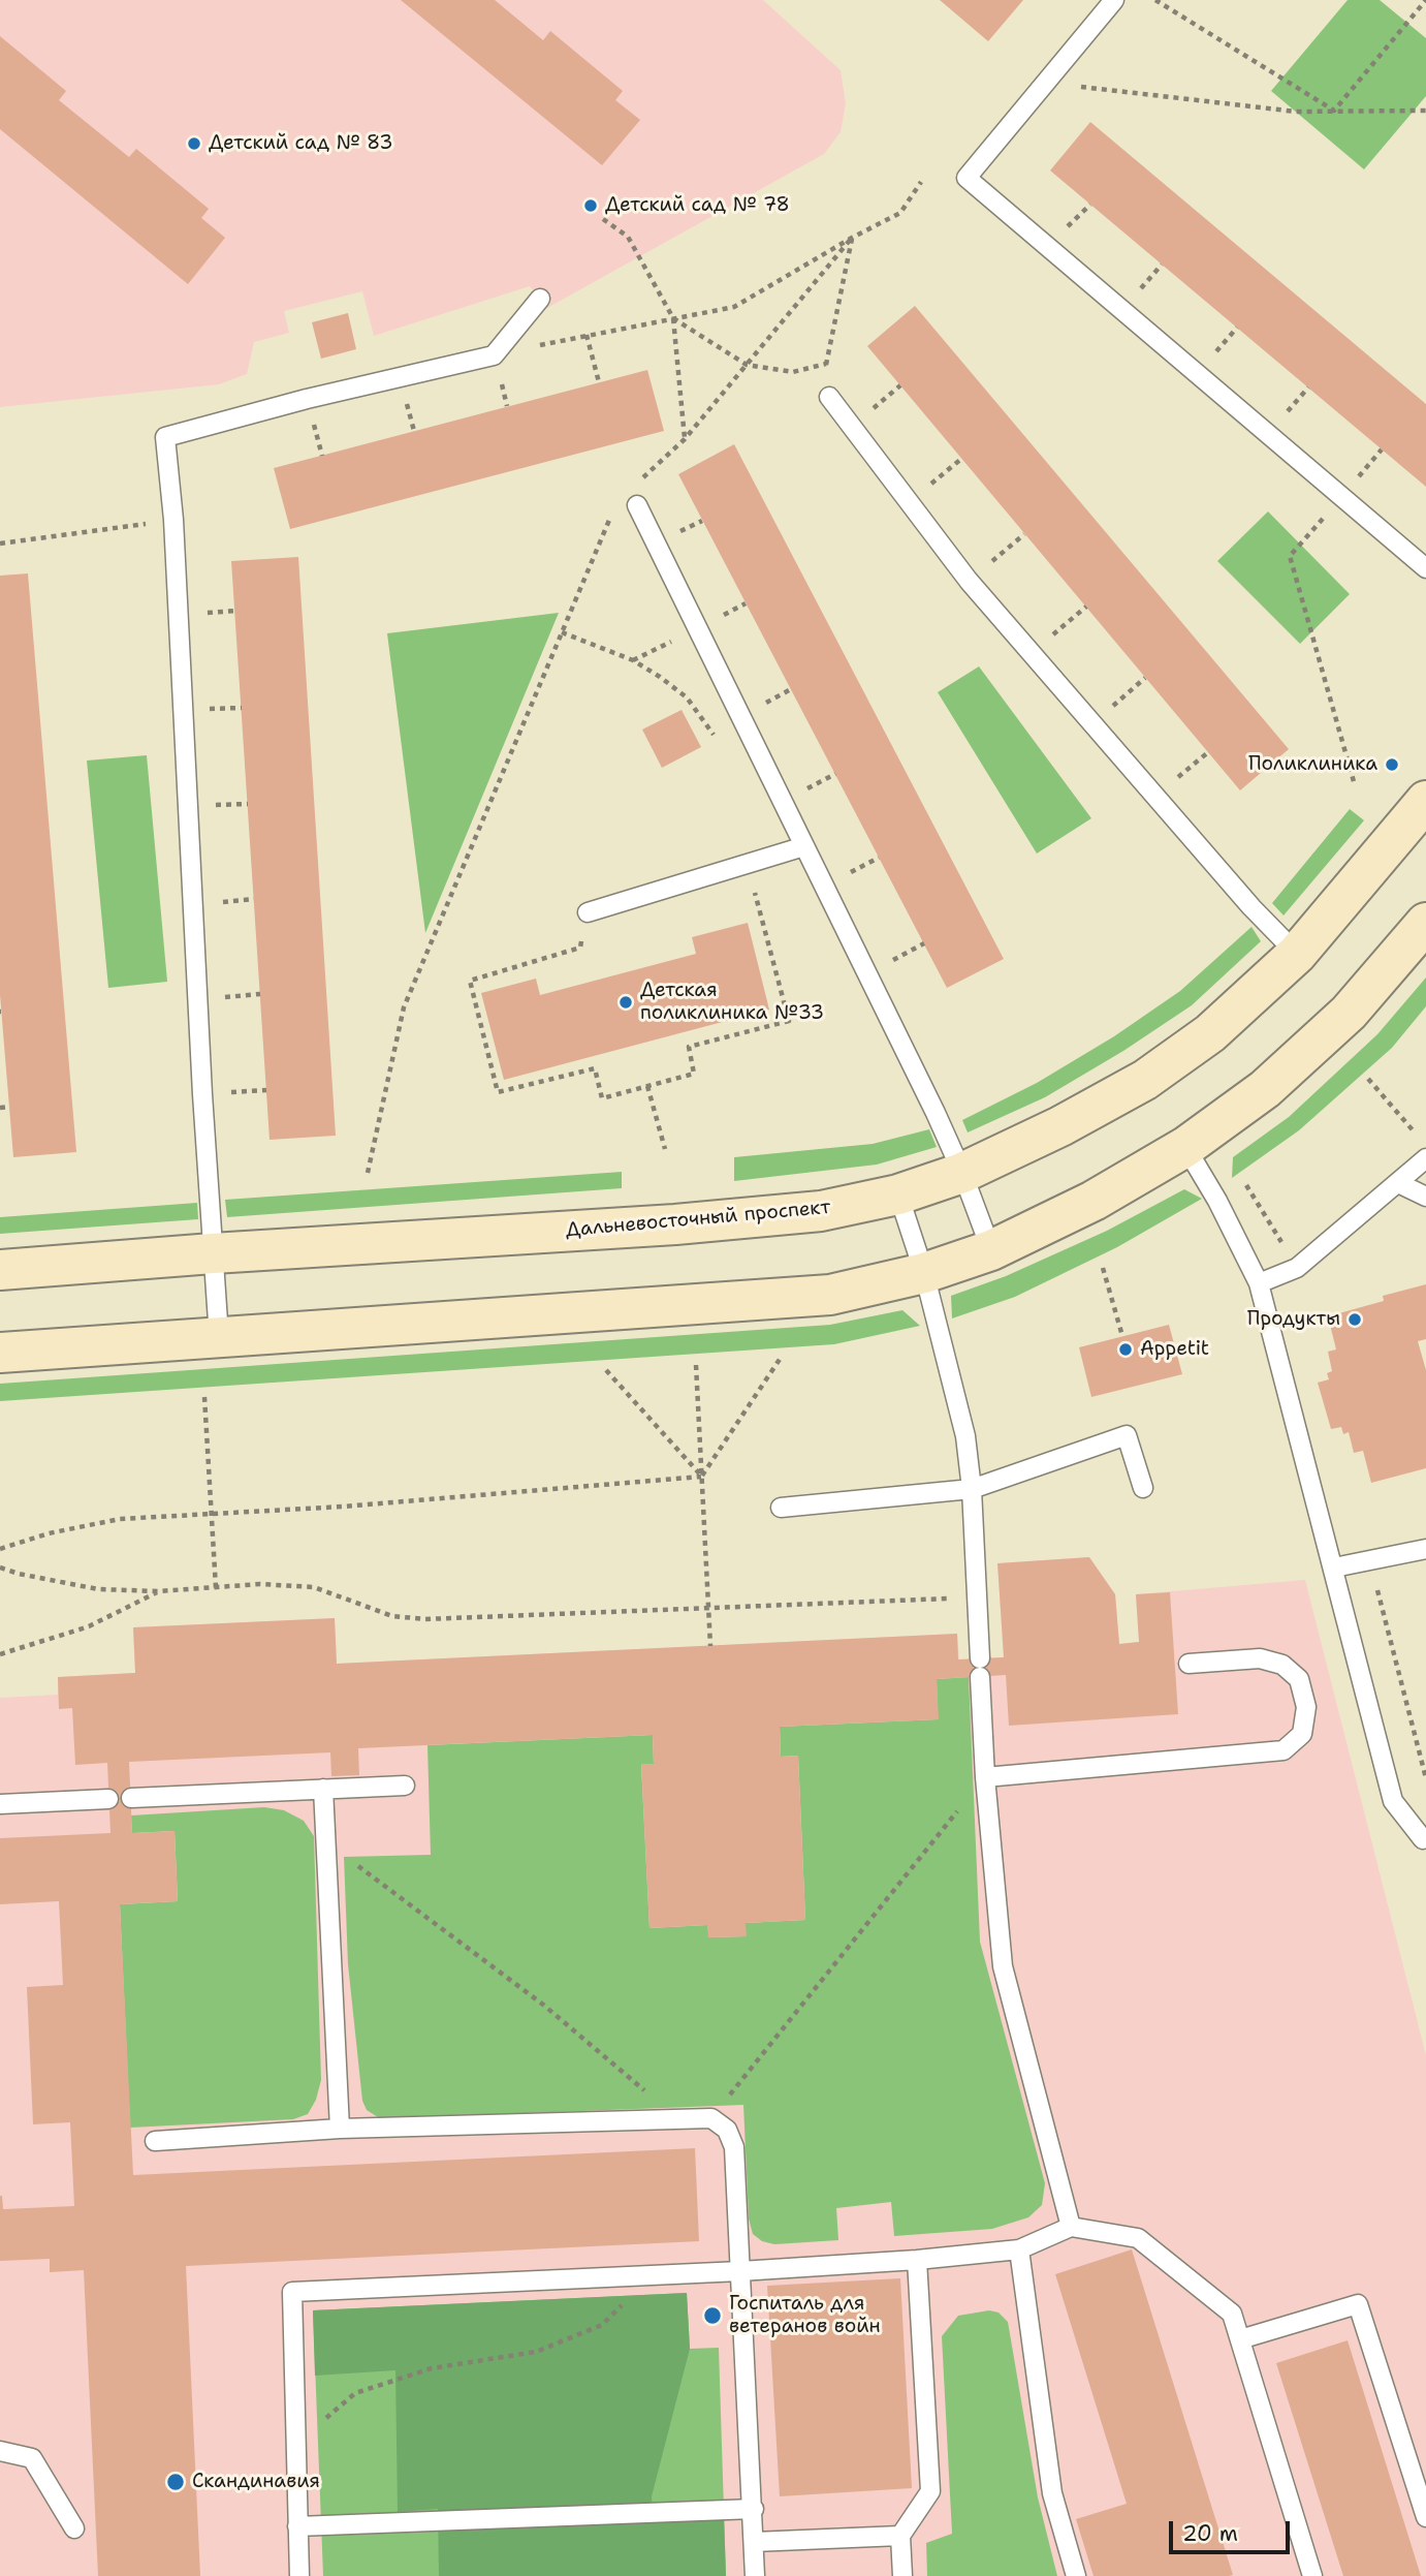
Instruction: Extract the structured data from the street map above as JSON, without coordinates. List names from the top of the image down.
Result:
{
  "streets": {
    "street": ["Дальневосточный проспект"]
  },
  "places": [
    "Детский сад № 83",
    "Детский сад № 78",
    "Поликлиника",
    "Детская поликлиника №33",
    "Продукты",
    "Appetit",
    "Госпиталь для ветеранов войн",
    "Скандинавия"
  ],
  "scale_bar": "20 m"
}
